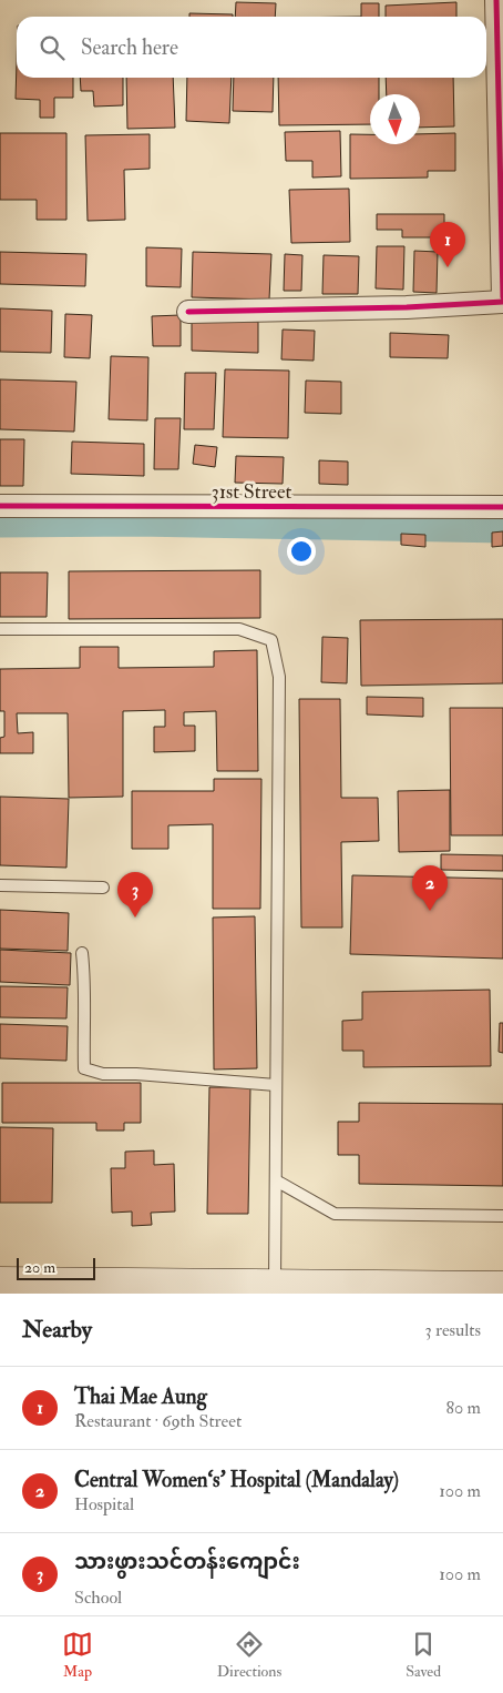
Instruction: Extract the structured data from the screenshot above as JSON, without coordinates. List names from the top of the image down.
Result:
{
  "streets": {
    "street": ["31st Street"]
  },
  "scale_bar": "20 m",
  "north": "bottom",
  "page": {
    "search": "Search here",
    "pins": ["1", "2", "3"],
    "scale": "20 m",
    "heading": ["Nearby", "3 results"],
    "list": [
      {
        "mark": "1",
        "name": "Thai Mae Aung",
        "note": "Restaurant · 69th Street",
        "value": "80 m"
      },
      {
        "mark": "2",
        "name": "Central Women‘s’ Hospital (Mandalay)",
        "note": "Hospital",
        "value": "100 m"
      },
      {
        "mark": "3",
        "name": "သားဖွားသင်တန်းကျောင်း",
        "note": "School",
        "value": "100 m"
      }
    ],
    "nav": ["Map", "Directions", "Saved"]
  }
}
